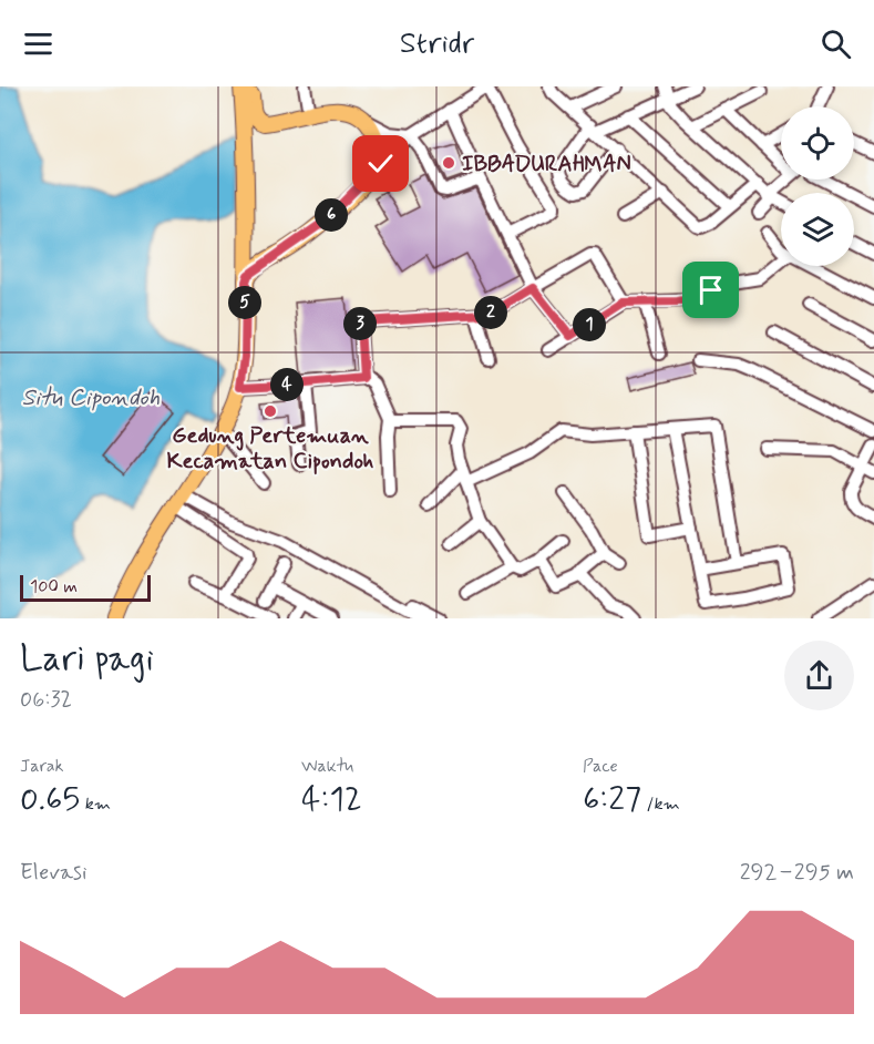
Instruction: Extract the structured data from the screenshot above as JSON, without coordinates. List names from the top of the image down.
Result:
{
  "water": ["Situ Cipondoh"],
  "places": ["IBBADURAHMAN", "Gedung Pertemuan Kecamatan Cipondoh"],
  "scale_bar": "100 m",
  "page": {
    "header": "Stridr",
    "pins": [
      "6",
      "5",
      "2",
      "3",
      "1",
      "4"
    ],
    "scale": "100 m",
    "heading": ["Lari pagi", "06:32"],
    "stats": [
      ["Jarak", "0.65 km"],
      ["Waktu", "4:12"],
      ["Pace", "6:27 /km"]
    ],
    "chart": ["Elevasi", "292–295 m"]
  }
}
